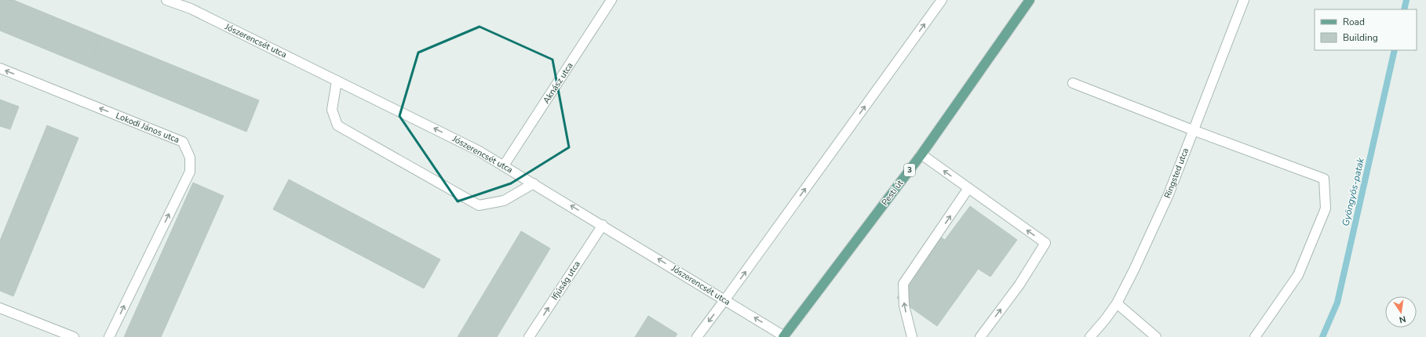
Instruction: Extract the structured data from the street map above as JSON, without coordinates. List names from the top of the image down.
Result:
{
  "streets": {
    "main road": ["3", "Pesti út"],
    "street": [
      "Jószerencsét utca",
      "Aknász utca",
      "Lokodi János utca",
      "Ringsted utca",
      "Ifjúság utca"
    ]
  },
  "crossings": [
    ["Jószerencsét utca", "Aknász utca"],
    ["Jószerencsét utca", "Pesti út"],
    ["Jószerencsét utca", "Ifjúság utca"]
  ],
  "one_way": ["Jószerencsét utca", "Ifjúság utca"],
  "water": ["Gyöngyös-patak"],
  "legend": ["Road", "Building"],
  "north": "bottom"
}
